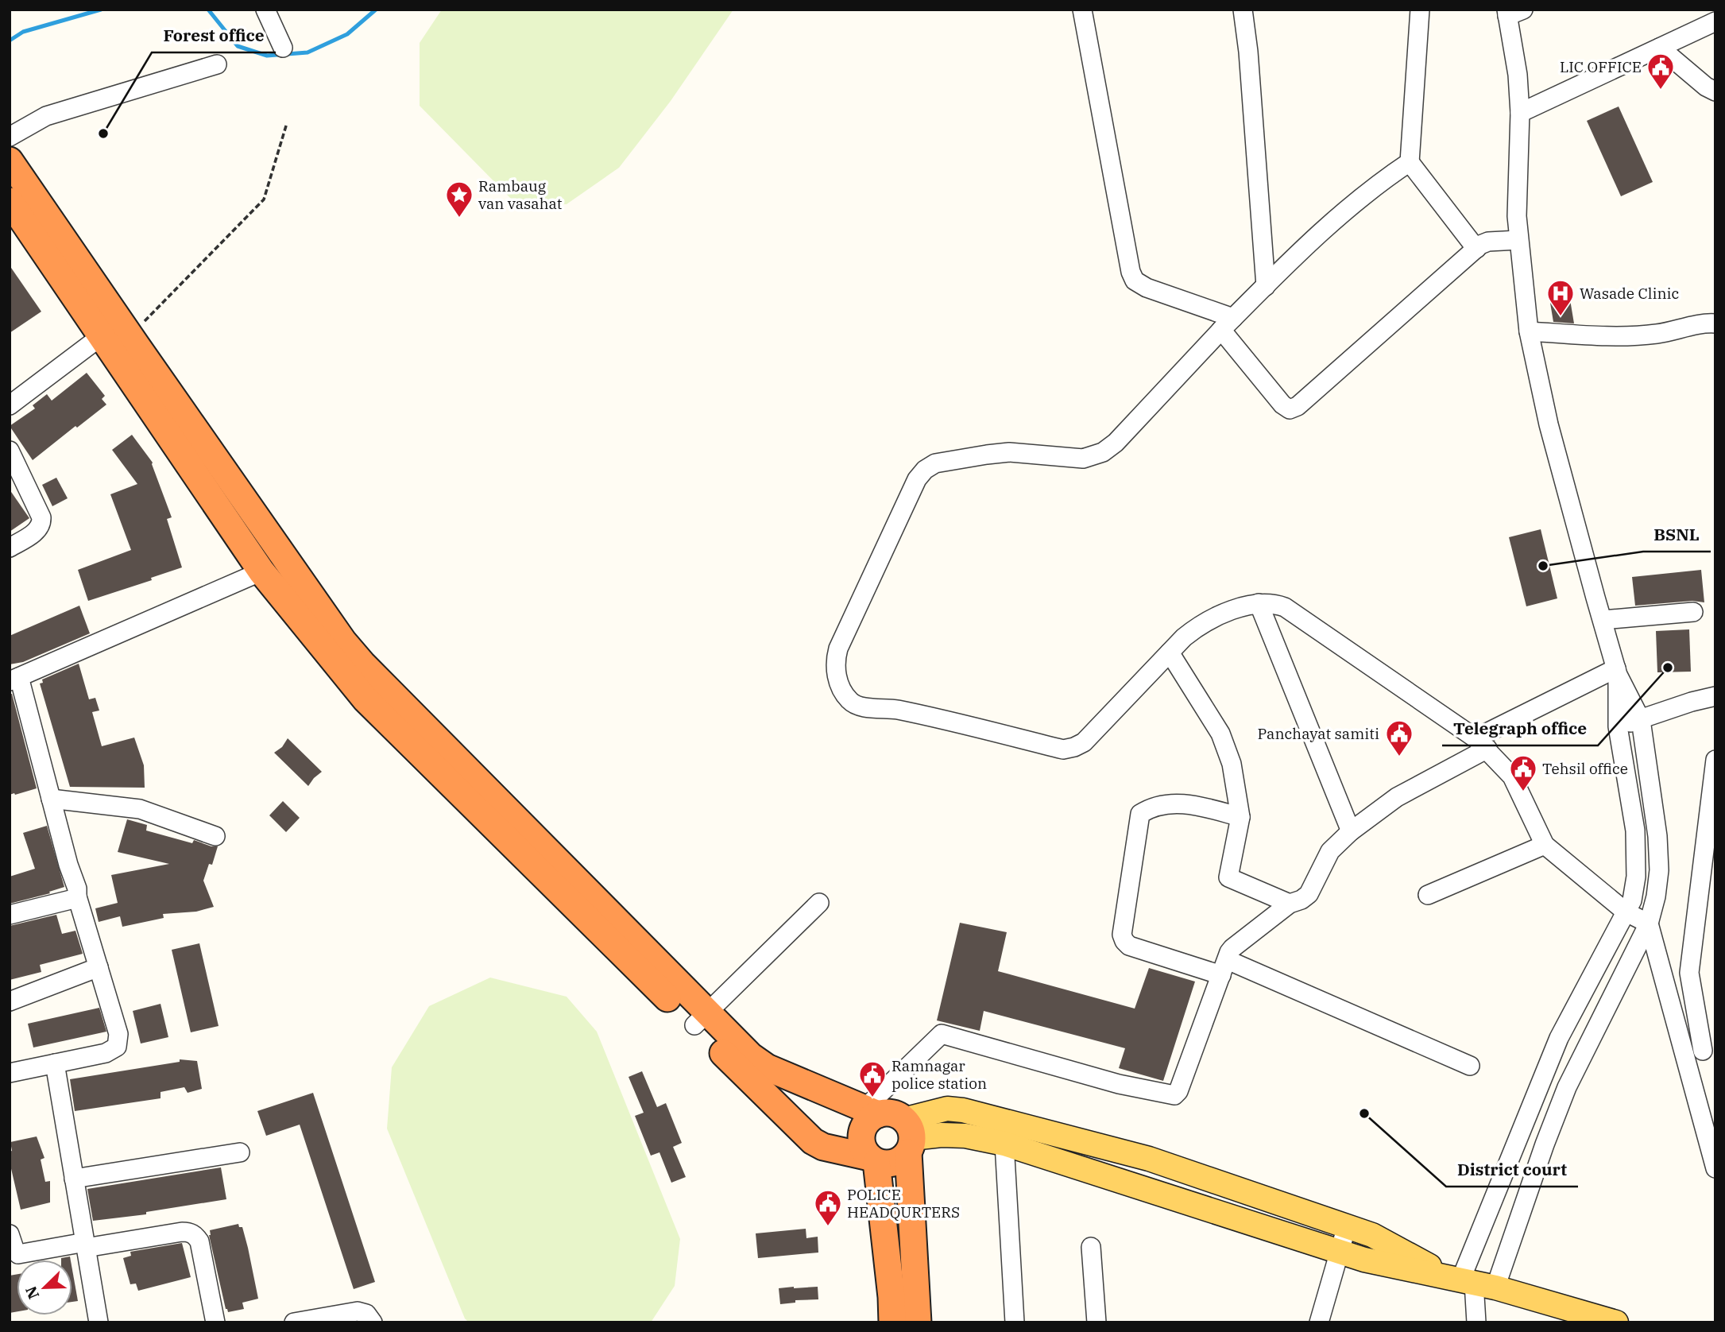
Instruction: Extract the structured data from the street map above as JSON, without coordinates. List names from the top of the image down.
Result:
{
  "places": {
    "public building": [
      "LIC OFFICE",
      "Panchayat samiti",
      "Tehsil office",
      "Ramnagar police station",
      "POLICE HEADQURTERS"
    ],
    "other": [
      "Forest office",
      "BSNL",
      "Telegraph office",
      "District court"
    ],
    "place": ["Rambaug van vasahat"],
    "hospital": ["Wasade Clinic"]
  },
  "north": "bottom left"
}
